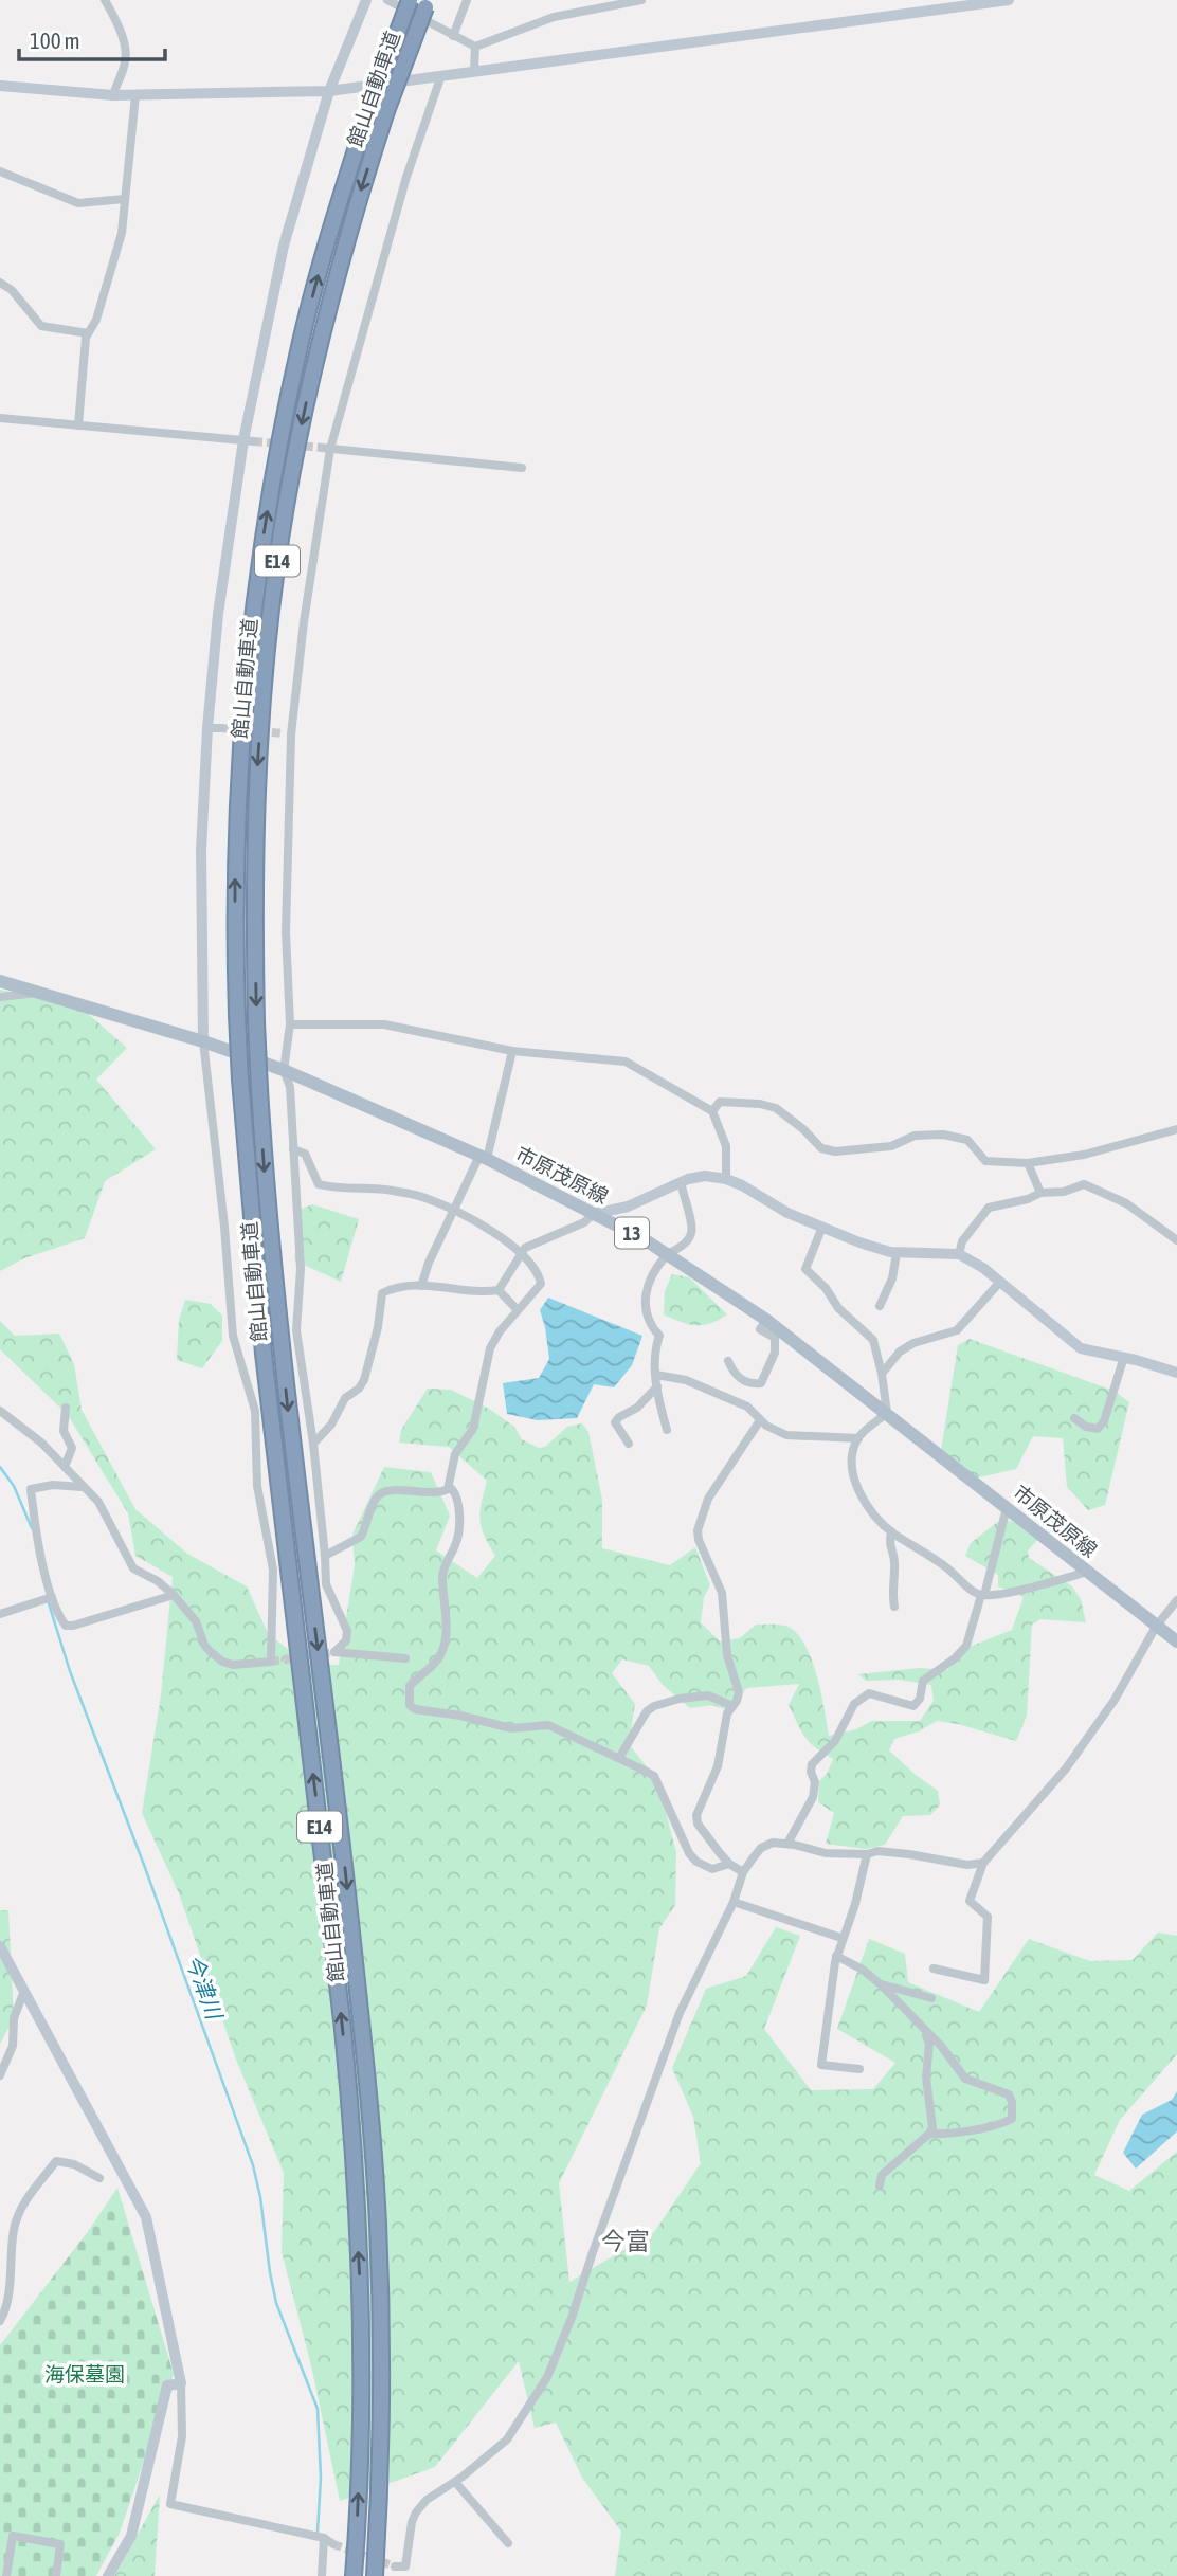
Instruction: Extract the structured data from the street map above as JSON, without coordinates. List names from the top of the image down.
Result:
{
  "streets": {
    "highway": ["館山自動車道", "E14"],
    "main road": ["市原茂原線", "13"]
  },
  "districts": ["今富"],
  "water": ["今津川"],
  "parks": ["海保墓園"],
  "scale_bar": "100 m"
}
